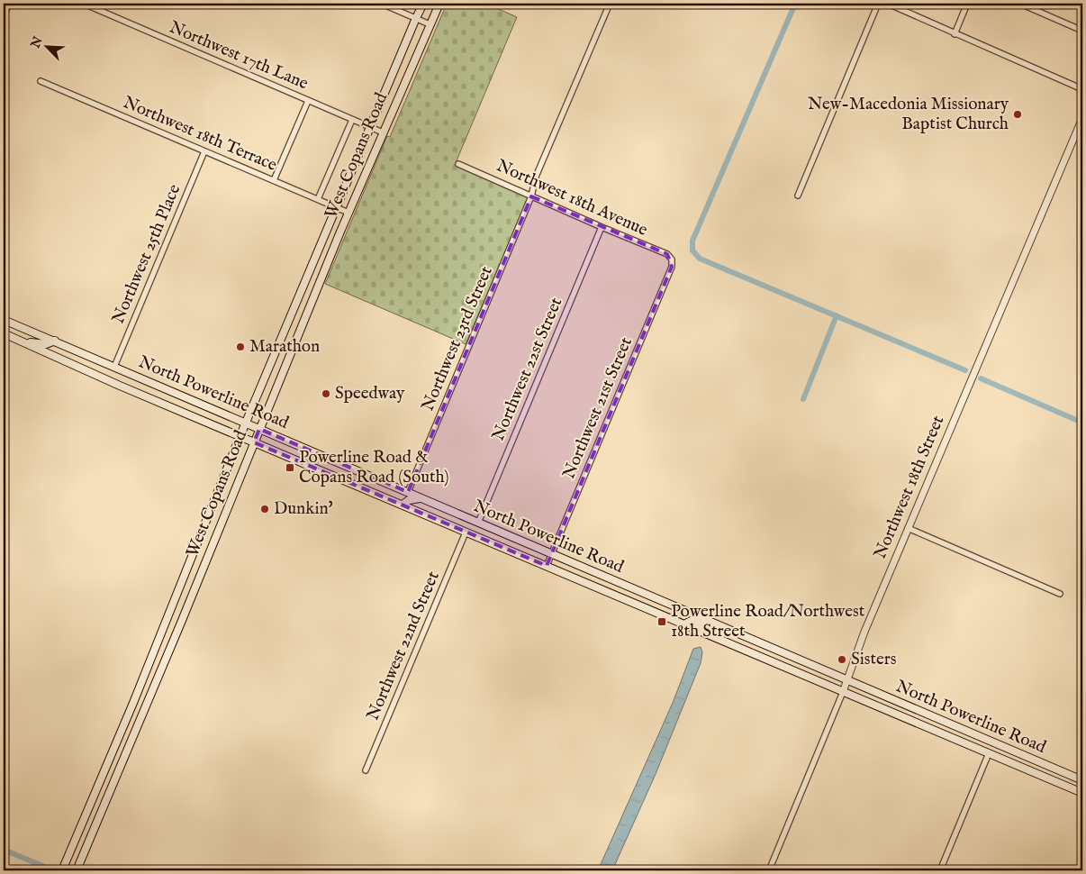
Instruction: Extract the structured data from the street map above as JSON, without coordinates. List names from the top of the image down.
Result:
{
  "streets": {
    "main road": ["West Copans Road", "North Powerline Road"],
    "street": [
      "Northwest 17th Lane",
      "Northwest 18th Terrace",
      "Northwest 18th Avenue",
      "Northwest 25th Place",
      "Northwest 23rd Street",
      "Northwest 22st Street",
      "Northwest 21st Street",
      "Northwest 18th Street",
      "Northwest 22nd Street"
    ]
  },
  "crossings": [
    ["Northwest 17th Lane", "West Copans Road"],
    ["Northwest 18th Terrace", "West Copans Road"],
    ["Northwest 18th Terrace", "Northwest 25th Place"],
    ["West Copans Road", "North Powerline Road"],
    ["Northwest 18th Avenue", "Northwest 23rd Street"],
    ["Northwest 18th Avenue", "Northwest 22st Street"],
    ["Northwest 18th Avenue", "Northwest 21st Street"],
    ["Northwest 25th Place", "North Powerline Road"],
    ["Northwest 23rd Street", "North Powerline Road"],
    ["Northwest 22st Street", "North Powerline Road"],
    ["North Powerline Road", "Northwest 21st Street"],
    ["North Powerline Road", "Northwest 18th Street"],
    ["North Powerline Road", "Northwest 22nd Street"]
  ],
  "places": {
    "other": [
      "New-Macedonia Missionary Baptist Church",
      "Marathon",
      "Speedway",
      "Dunkin'",
      "Sisters"
    ],
    "transit": ["Powerline Road & Copans Road (South)", "Powerline Road/Northwest 18th Street"]
  },
  "north": "top left"
}
